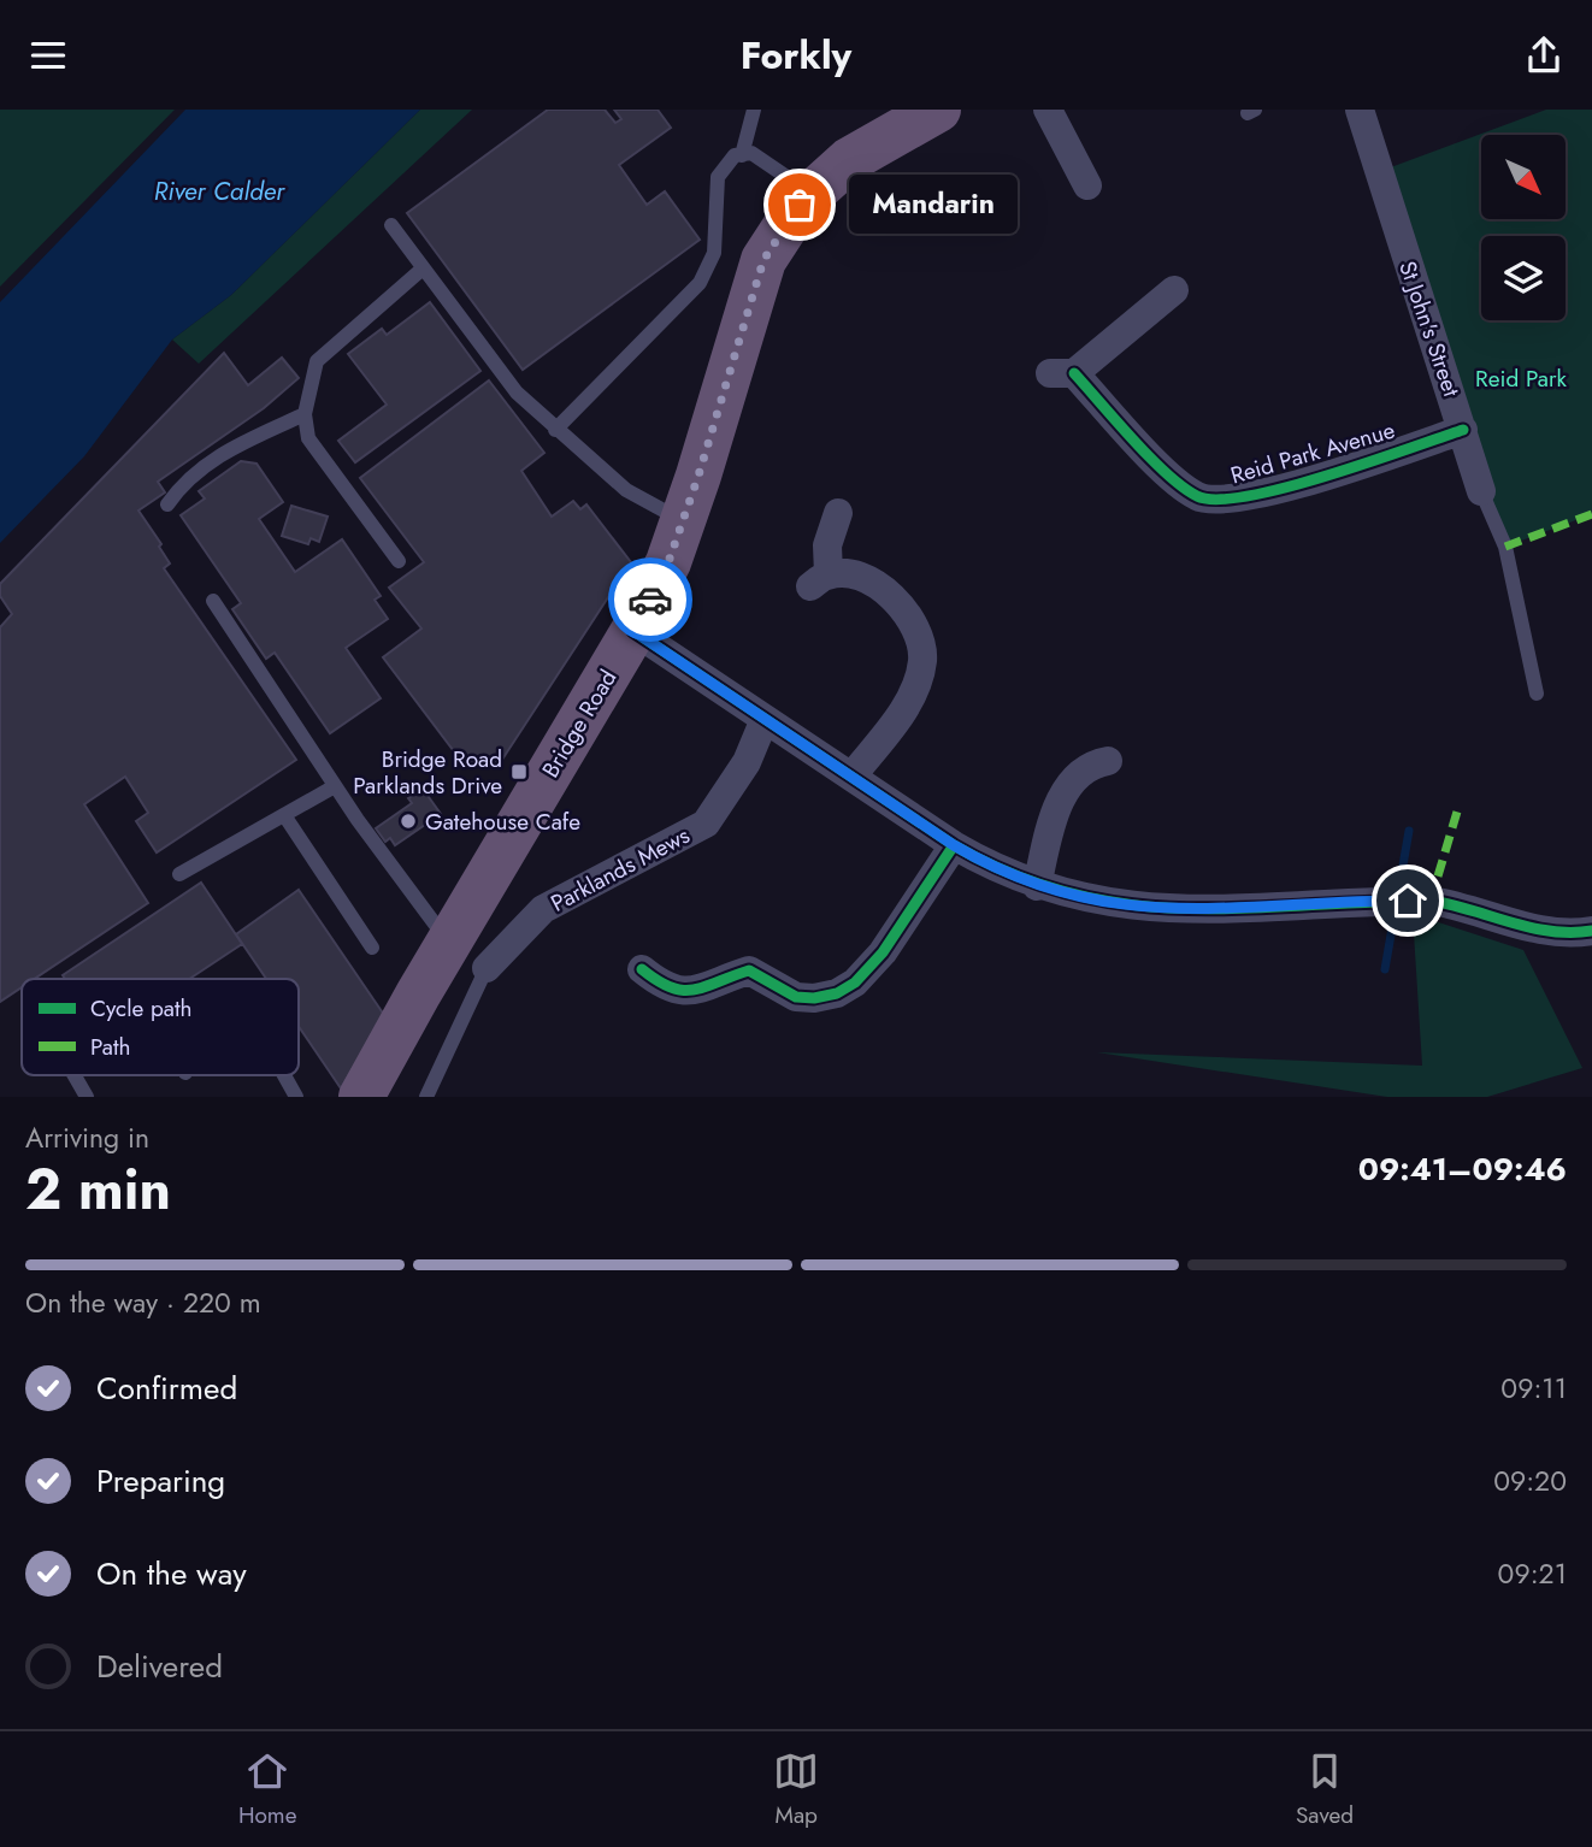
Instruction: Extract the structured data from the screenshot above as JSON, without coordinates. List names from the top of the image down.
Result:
{
  "streets": {
    "highway": ["Bridge Road"],
    "street": ["St John's Street", "Reid Park Avenue", "Parklands Mews"]
  },
  "crossings": [
    ["St John's Street", "Reid Park Avenue"]
  ],
  "water": ["River Calder"],
  "parks": ["Reid Park"],
  "places": {
    "other": ["Mandarin", "Gatehouse Cafe"],
    "transit": ["Bridge Road Parklands Drive"]
  },
  "legend": ["Cycle path", "Path"],
  "north": "bottom right",
  "page": {
    "header": "Forkly",
    "bubble": "Mandarin",
    "heading": ["2 min", "Arriving in", "09:41–09:46"],
    "bar": "On the way · 220 m",
    "list": [
      ["Confirmed", "09:11"],
      ["Preparing", "09:20"],
      ["On the way", "09:21"],
      "Delivered"
    ],
    "tabs": ["Home", "Map", "Saved"]
  }
}
